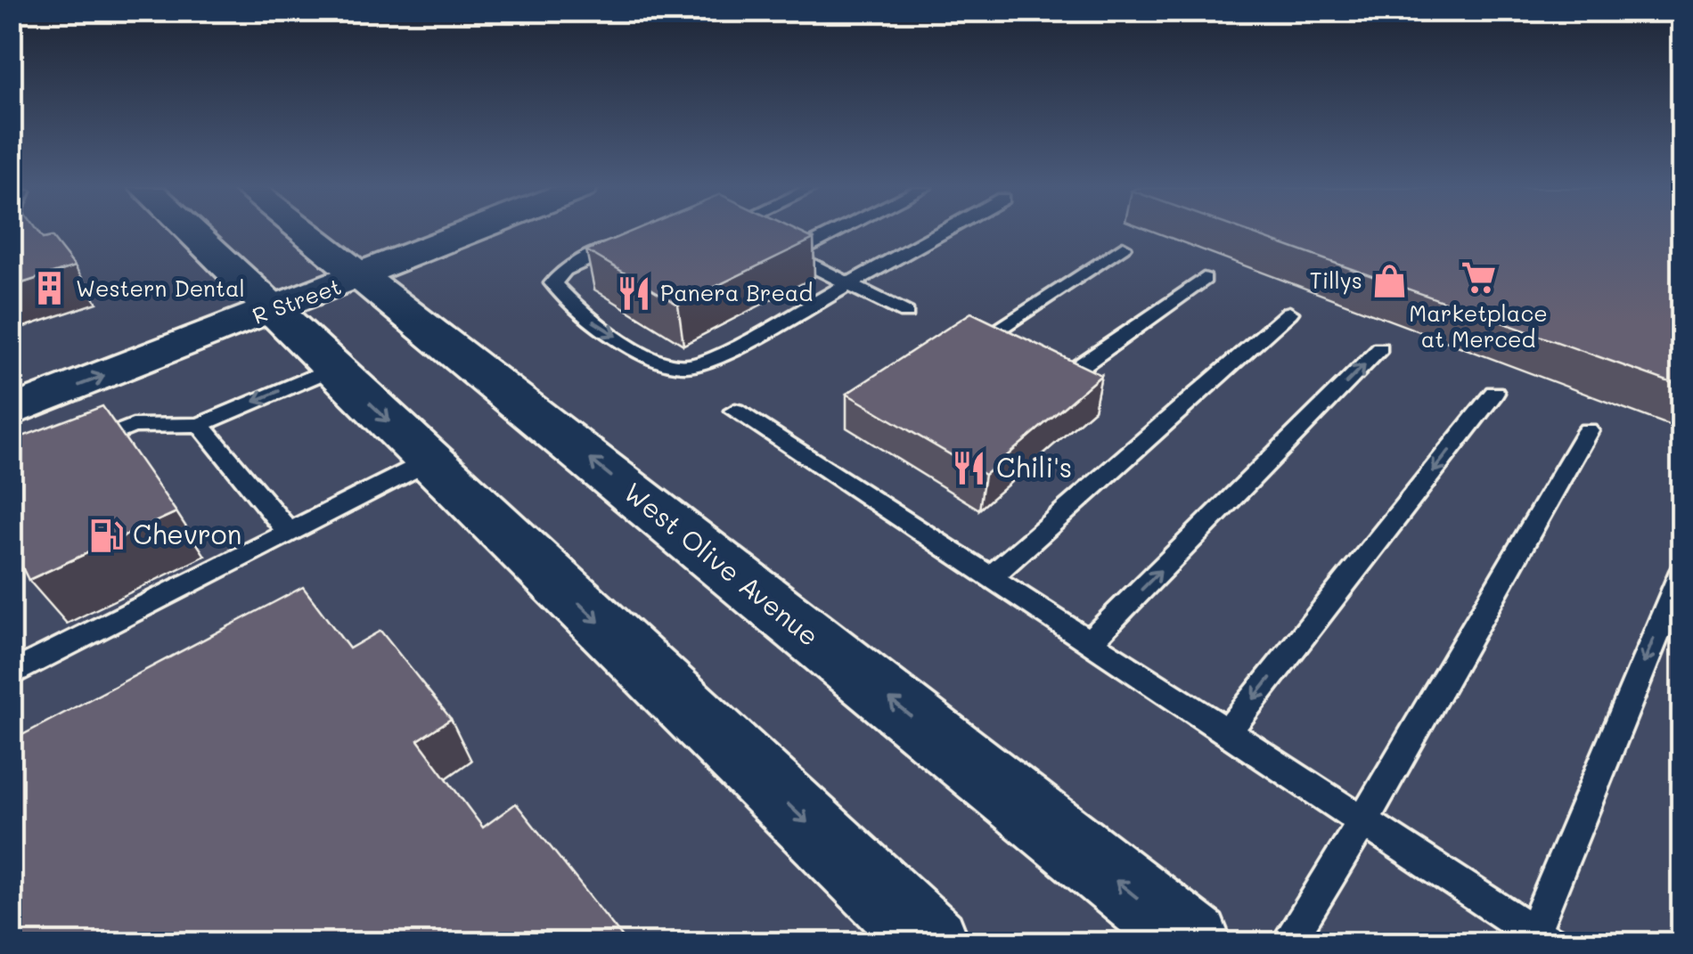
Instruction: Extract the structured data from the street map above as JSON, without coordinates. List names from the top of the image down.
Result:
{
  "streets": {
    "main road": ["R Street", "West Olive Avenue"]
  },
  "crossings": [
    ["R Street", "West Olive Avenue"]
  ],
  "places": {
    "supermarket": ["Marketplace at Merced"],
    "shop": ["Tillys"],
    "building": ["Western Dental"],
    "restaurant": ["Panera Bread", "Chili's"],
    "fuel station": ["Chevron"]
  }
}
